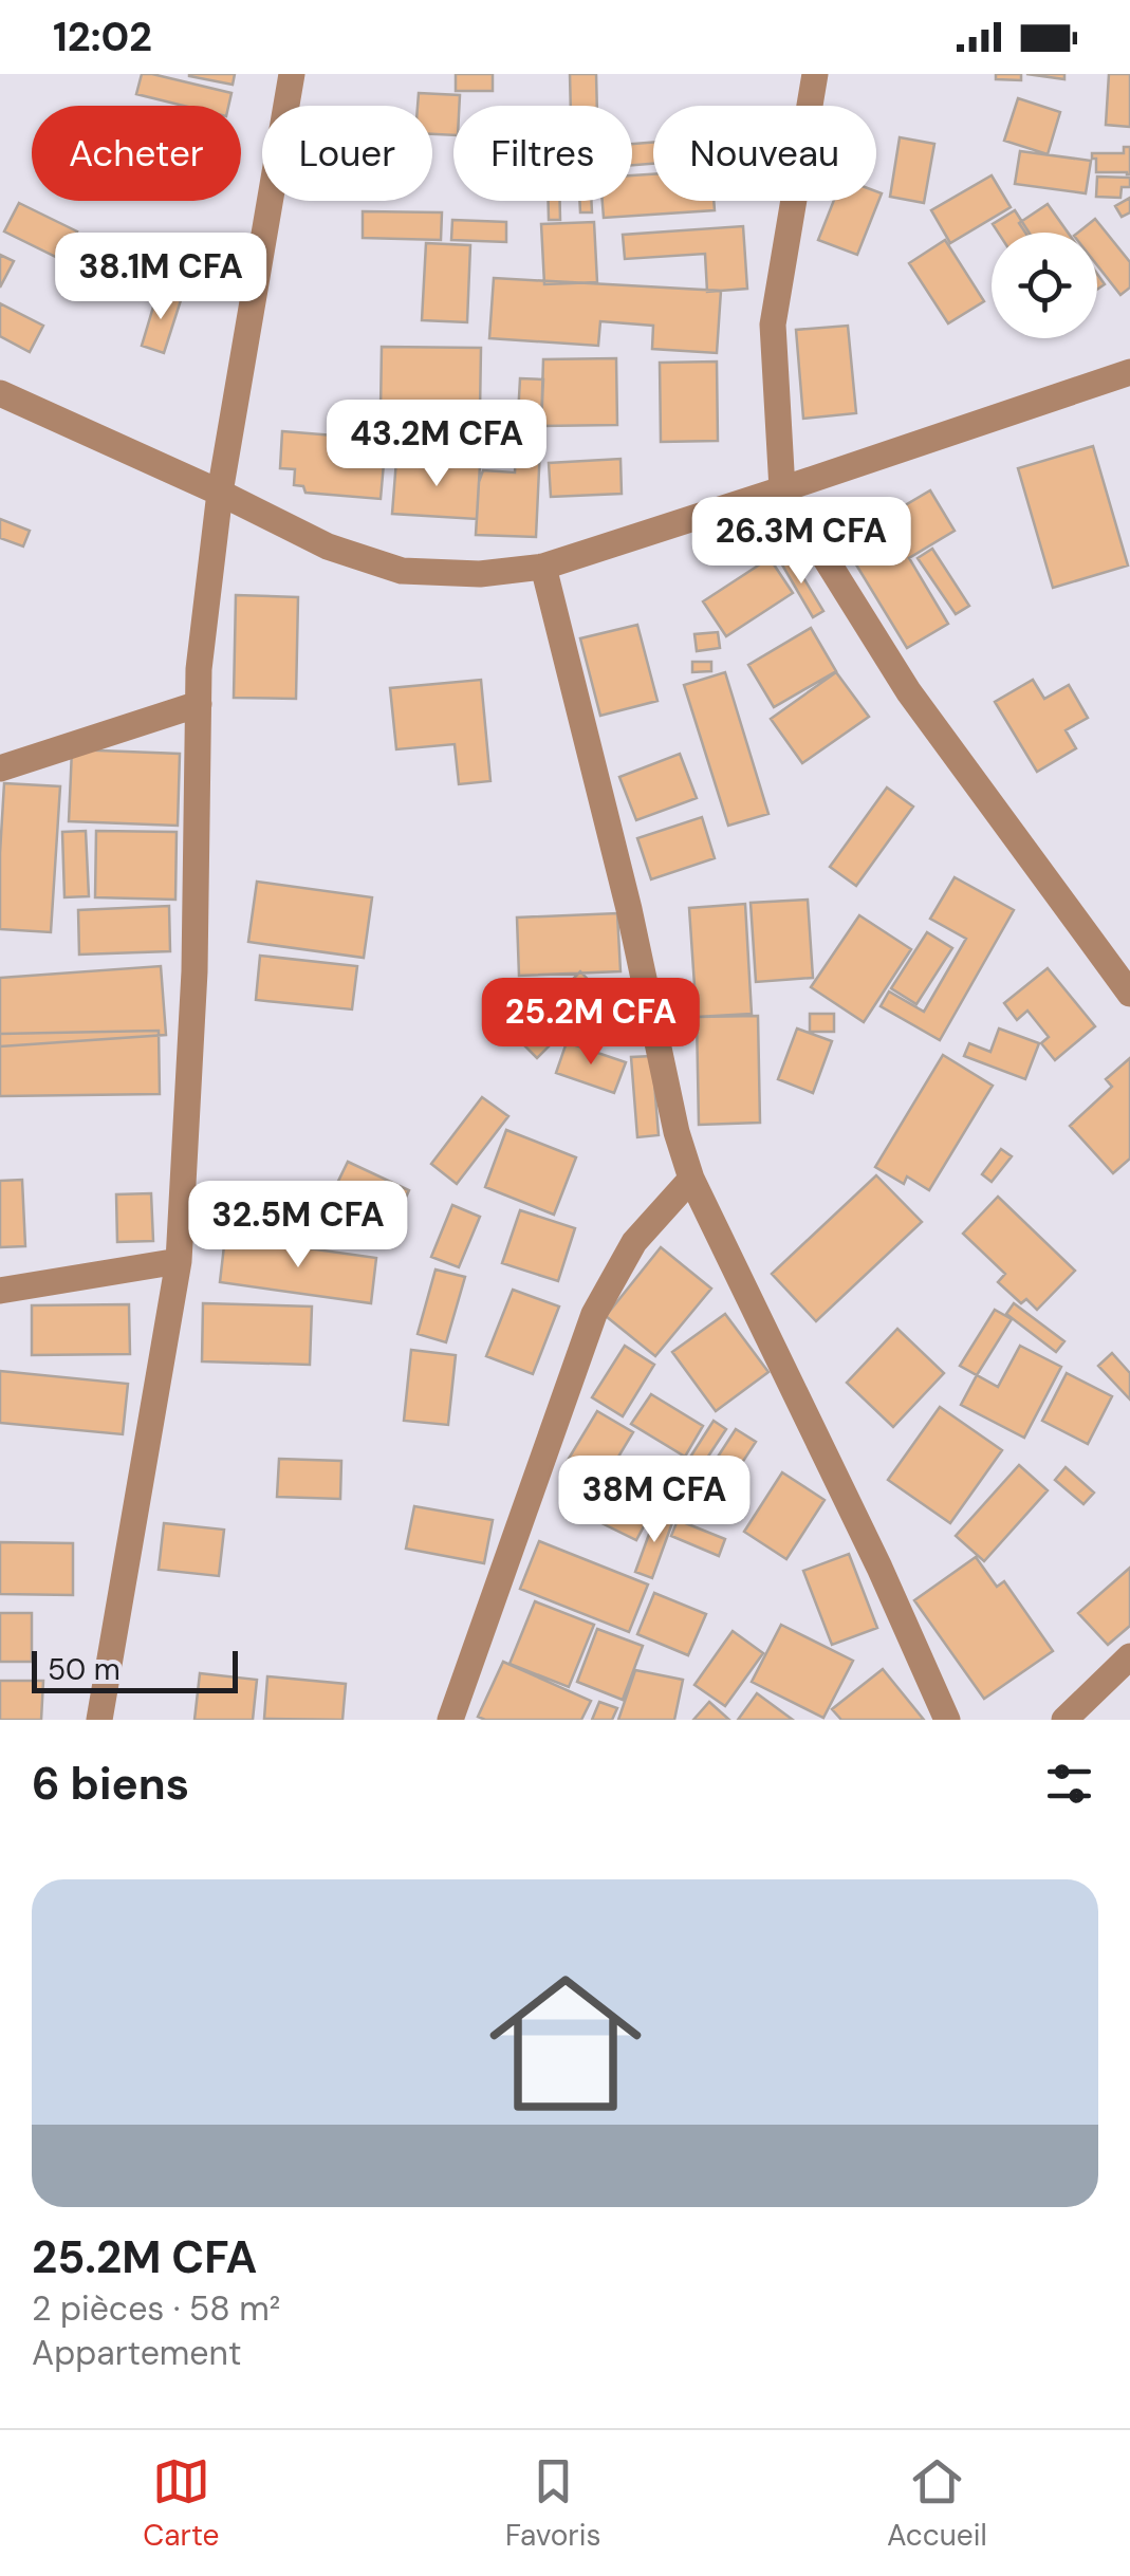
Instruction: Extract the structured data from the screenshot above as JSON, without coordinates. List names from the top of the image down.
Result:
{
  "scale_bar": "50 m",
  "page": {
    "status": "12:02",
    "chip": [
      "Acheter",
      "Louer",
      "Filtres",
      "Nouveau"
    ],
    "price": [
      "38.1M CFA",
      "43.2M CFA",
      "26.3M CFA",
      "25.2M CFA",
      "32.5M CFA",
      "38M CFA"
    ],
    "scale": "50 m",
    "heading": "6 biens",
    "list": [
      {
        "name": "25.2M CFA",
        "note": "2 pièces · 58 m² · Appartement"
      }
    ],
    "tabs": ["Carte", "Favoris", "Accueil"]
  }
}
